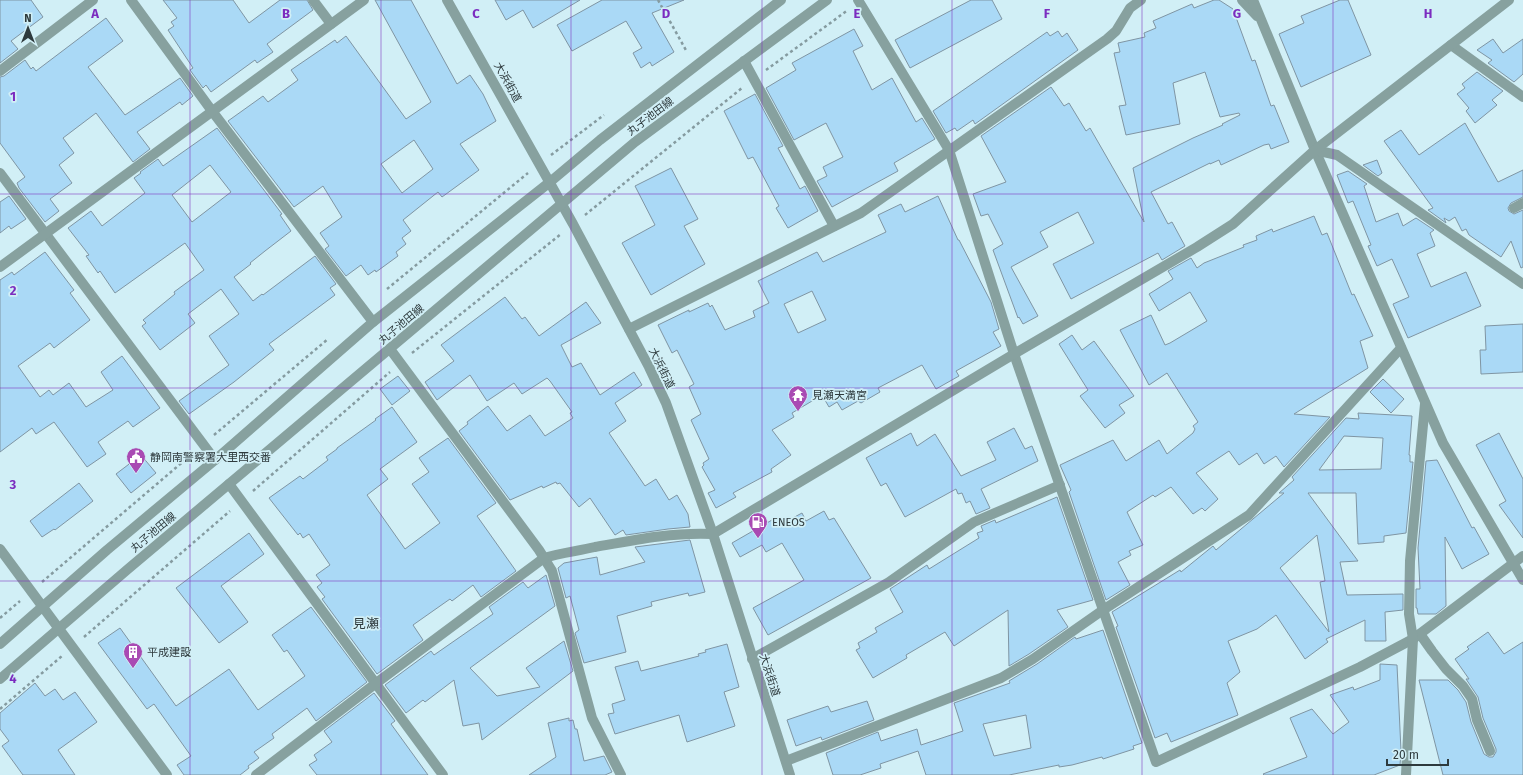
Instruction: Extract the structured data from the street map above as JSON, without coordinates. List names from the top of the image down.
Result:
{
  "streets": {
    "street": ["大浜街道", "丸子池田線"]
  },
  "crossings": [
    ["大浜街道", "丸子池田線"]
  ],
  "districts": ["見瀬"],
  "places": {
    "temple": ["見瀬天満宮"],
    "public building": ["静岡南警察署大里西交番"],
    "fuel station": ["ENEOS"],
    "building": ["平成建設"]
  },
  "scale_bar": "20 m",
  "north": "top",
  "grid": {
    "columns": [
      "A",
      "B",
      "C",
      "D",
      "E",
      "F",
      "G",
      "H"
    ],
    "rows": [
      "1",
      "2",
      "3",
      "4"
    ]
  }
}
